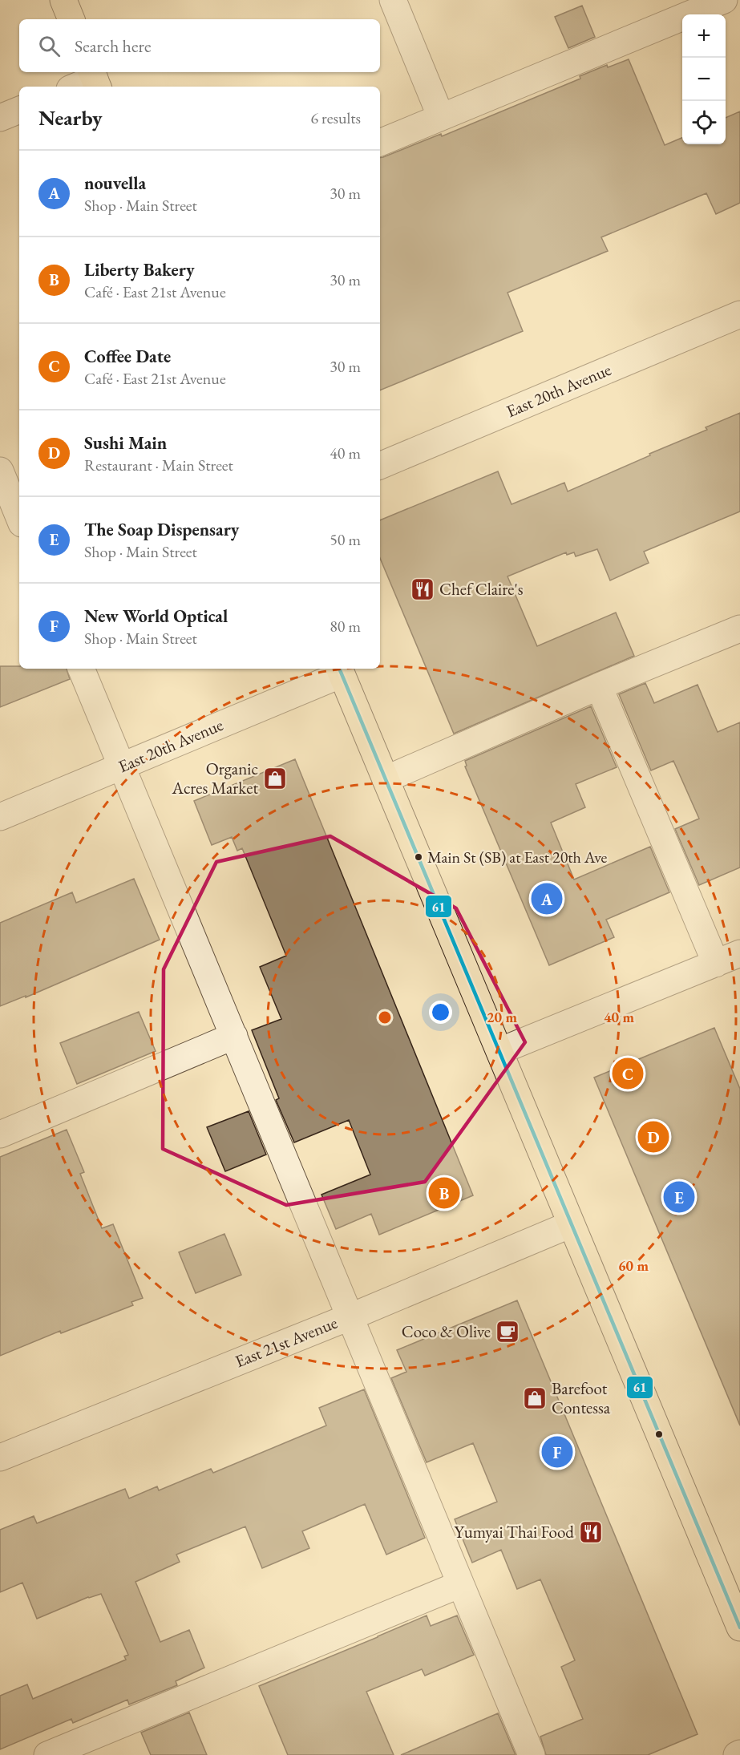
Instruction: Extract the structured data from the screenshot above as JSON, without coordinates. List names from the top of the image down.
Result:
{
  "streets": {
    "street": ["East 20th Avenue", "East 21st Avenue"]
  },
  "places": {
    "restaurant": ["Chef Claire's", "Yumyai Thai Food"],
    "shop": ["Organic Acres Market", "Barefoot Contessa"],
    "other": ["Main St (SB) at East 20th Ave"],
    "cafe": ["Coco & Olive"]
  },
  "lines": ["transit line 61"],
  "page": {
    "map_buttons": ["+", "−"],
    "search": "Search here",
    "heading": ["Nearby", "6 results"],
    "list": [
      {
        "mark": "A",
        "name": "nouvella",
        "note": "Shop · Main Street",
        "value": "30 m"
      },
      {
        "mark": "B",
        "name": "Liberty Bakery",
        "note": "Café · East 21st Avenue",
        "value": "30 m"
      },
      {
        "mark": "C",
        "name": "Coffee Date",
        "note": "Café · East 21st Avenue",
        "value": "30 m"
      },
      {
        "mark": "D",
        "name": "Sushi Main",
        "note": "Restaurant · Main Street",
        "value": "40 m"
      },
      {
        "mark": "E",
        "name": "The Soap Dispensary",
        "note": "Shop · Main Street",
        "value": "50 m"
      },
      {
        "mark": "F",
        "name": "New World Optical",
        "note": "Shop · Main Street",
        "value": "80 m"
      }
    ],
    "pins": [
      "A",
      "C",
      "D",
      "B",
      "E",
      "F"
    ]
  },
  "rings": ["20 m", "40 m", "60 m"]
}
